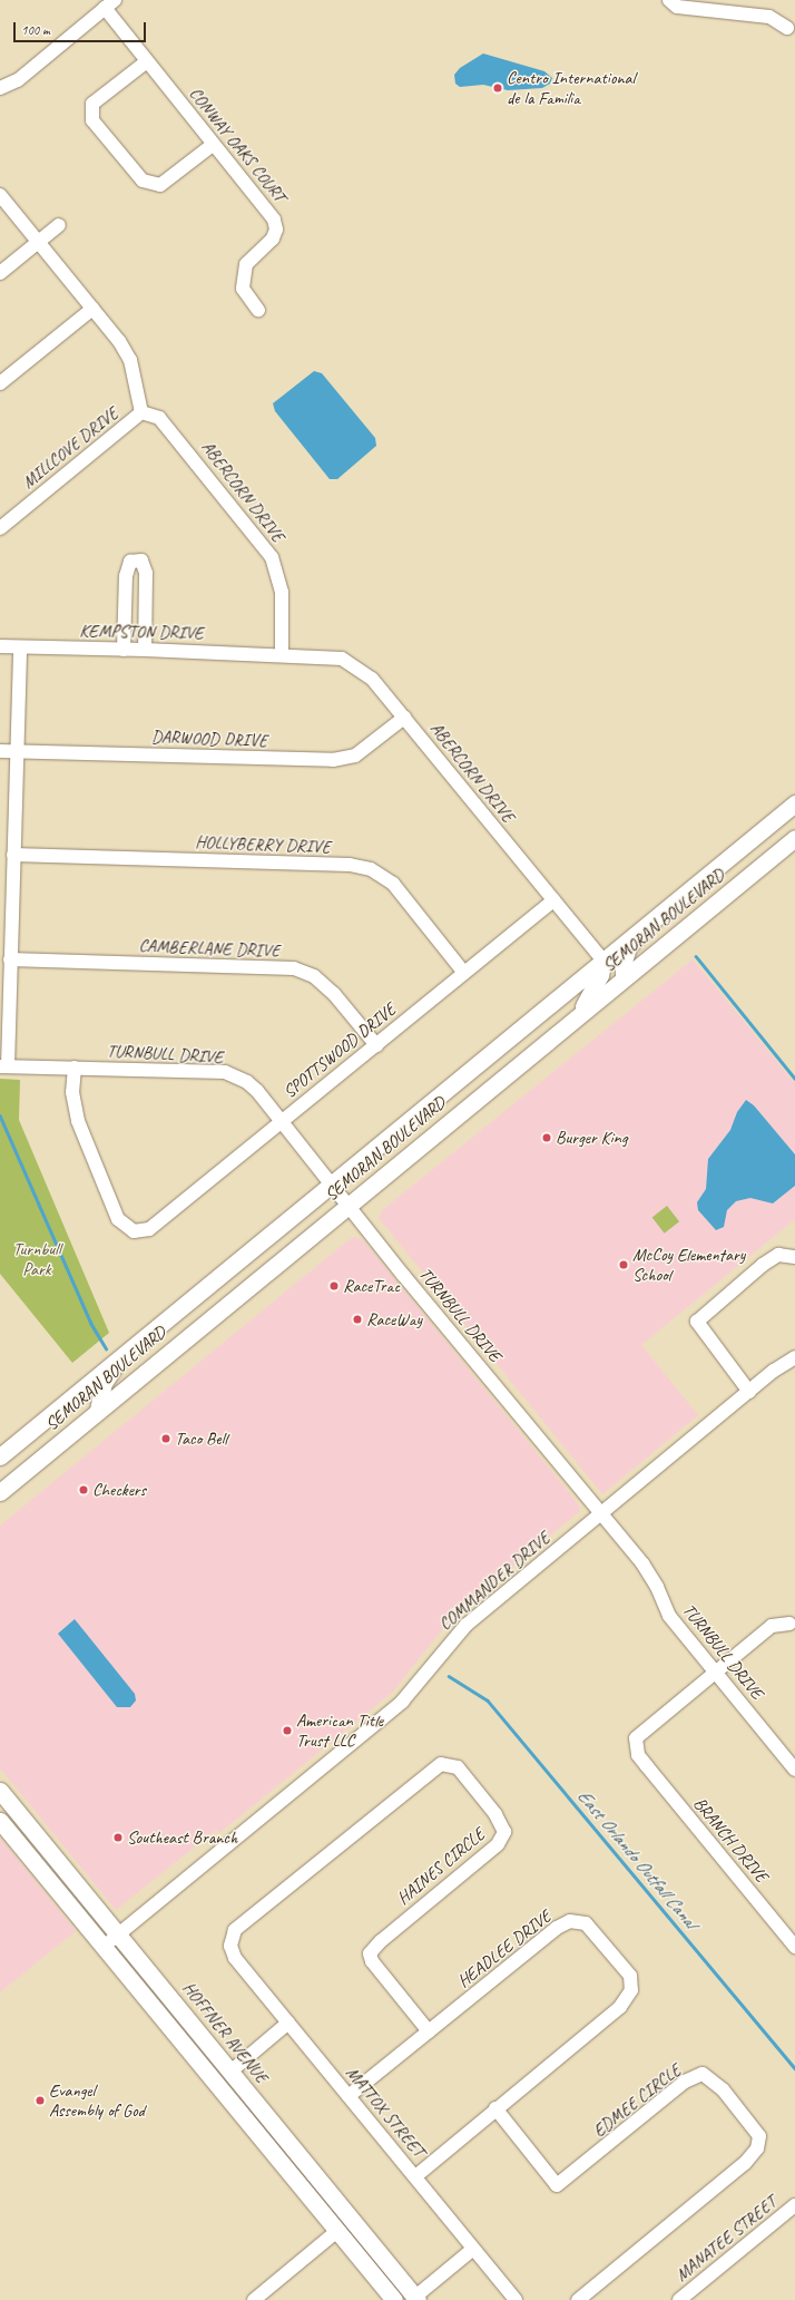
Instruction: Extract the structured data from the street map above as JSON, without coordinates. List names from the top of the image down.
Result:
{
  "streets": {
    "main road": ["SEMORAN BOULEVARD", "HOFFNER AVENUE"],
    "street": [
      "CONWAY OAKS COURT",
      "MILLCOVE DRIVE",
      "ABERCORN DRIVE",
      "KEMPSTON DRIVE",
      "DARWOOD DRIVE",
      "HOLLYBERRY DRIVE",
      "CAMBERLANE DRIVE",
      "SPOTTSWOOD DRIVE",
      "TURNBULL DRIVE",
      "COMMANDER DRIVE",
      "BRANCH DRIVE",
      "HAINES CIRCLE",
      "HEADLEE DRIVE",
      "EDMEE CIRCLE",
      "MATTOX STREET",
      "MANATEE STREET"
    ]
  },
  "crossings": [
    ["MILLCOVE DRIVE", "ABERCORN DRIVE"],
    ["ABERCORN DRIVE", "KEMPSTON DRIVE"],
    ["ABERCORN DRIVE", "DARWOOD DRIVE"],
    ["ABERCORN DRIVE", "SEMORAN BOULEVARD"],
    ["ABERCORN DRIVE", "SPOTTSWOOD DRIVE"],
    ["HOLLYBERRY DRIVE", "SPOTTSWOOD DRIVE"],
    ["SEMORAN BOULEVARD", "TURNBULL DRIVE"],
    ["CAMBERLANE DRIVE", "SPOTTSWOOD DRIVE"],
    ["SPOTTSWOOD DRIVE", "TURNBULL DRIVE"],
    ["TURNBULL DRIVE", "COMMANDER DRIVE"],
    ["TURNBULL DRIVE", "BRANCH DRIVE"],
    ["COMMANDER DRIVE", "HOFFNER AVENUE"],
    ["HAINES CIRCLE", "HEADLEE DRIVE"],
    ["HAINES CIRCLE", "MATTOX STREET"],
    ["HEADLEE DRIVE", "EDMEE CIRCLE"],
    ["HEADLEE DRIVE", "MATTOX STREET"]
  ],
  "water": ["East Orlando Outfall Canal"],
  "parks": ["Turnbull Park"],
  "places": [
    "Centro International de la Familia",
    "Burger King",
    "McCoy Elementary School",
    "RaceTrac",
    "RaceWay",
    "Taco Bell",
    "Checkers",
    "American Title Trust LLC",
    "Southeast Branch",
    "Evangel Assembly of God"
  ],
  "scale_bar": "100 m"
}
